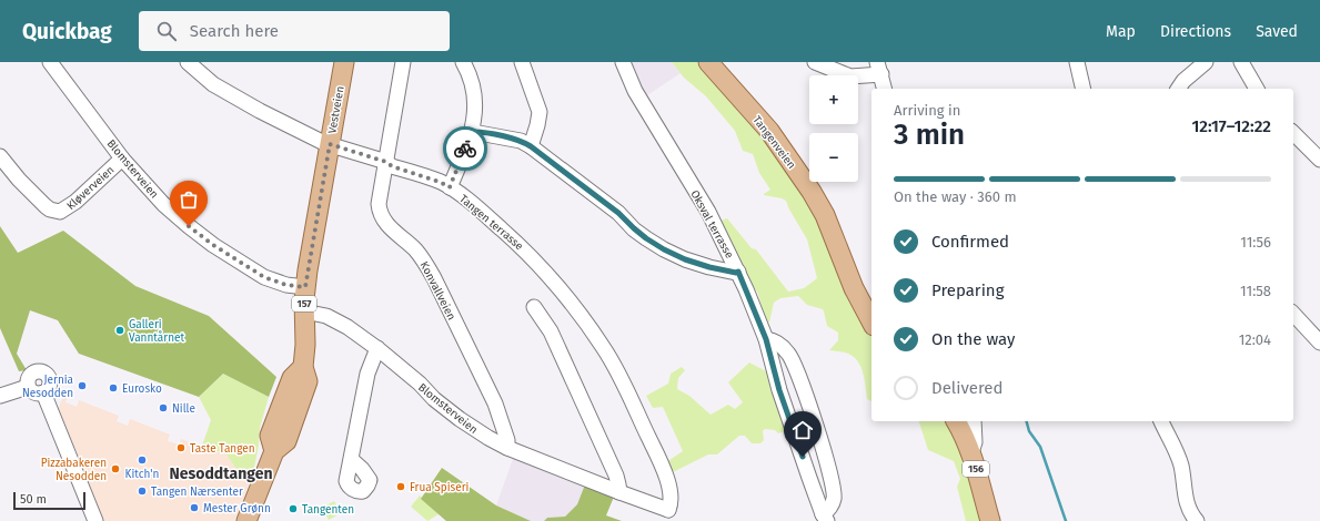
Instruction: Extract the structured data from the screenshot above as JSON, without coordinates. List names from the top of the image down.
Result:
{
  "streets": {
    "main road": [
      "Vestveien",
      "Tangenveien",
      "157",
      "156"
    ],
    "street": [
      "Blomsterveien",
      "Kløverveien",
      "Tangen terrasse",
      "Oksval terrasse",
      "Konvallveien"
    ]
  },
  "crossings": [
    ["Vestveien", "Blomsterveien"],
    ["Vestveien", "Tangen terrasse"],
    ["Blomsterveien", "Kløverveien"],
    ["Blomsterveien", "Tangen terrasse"],
    ["Blomsterveien", "Konvallveien"],
    ["Tangen terrasse", "Konvallveien"]
  ],
  "districts": ["Nesoddtangen"],
  "places": [
    "Galleri Vanntårnet",
    "Jernia Nesodden",
    "Eurosko",
    "Nille",
    "Taste Tangen",
    "Kitch'n",
    "Pizzabakeren Nesodden",
    "Frua Spiseri",
    "Tangen Nærsenter",
    "Mester Grønn",
    "Tangenten"
  ],
  "scale_bar": "50 m",
  "page": {
    "header": "Quickbag",
    "search": "Search here",
    "nav": ["Map", "Directions", "Saved"],
    "map_buttons": ["+", "−"],
    "heading": ["3 min", "Arriving in", "12:17–12:22"],
    "bar": "On the way · 360 m",
    "list": [
      ["Confirmed", "11:56"],
      ["Preparing", "11:58"],
      ["On the way", "12:04"],
      "Delivered"
    ],
    "scale": "50 m"
  }
}
